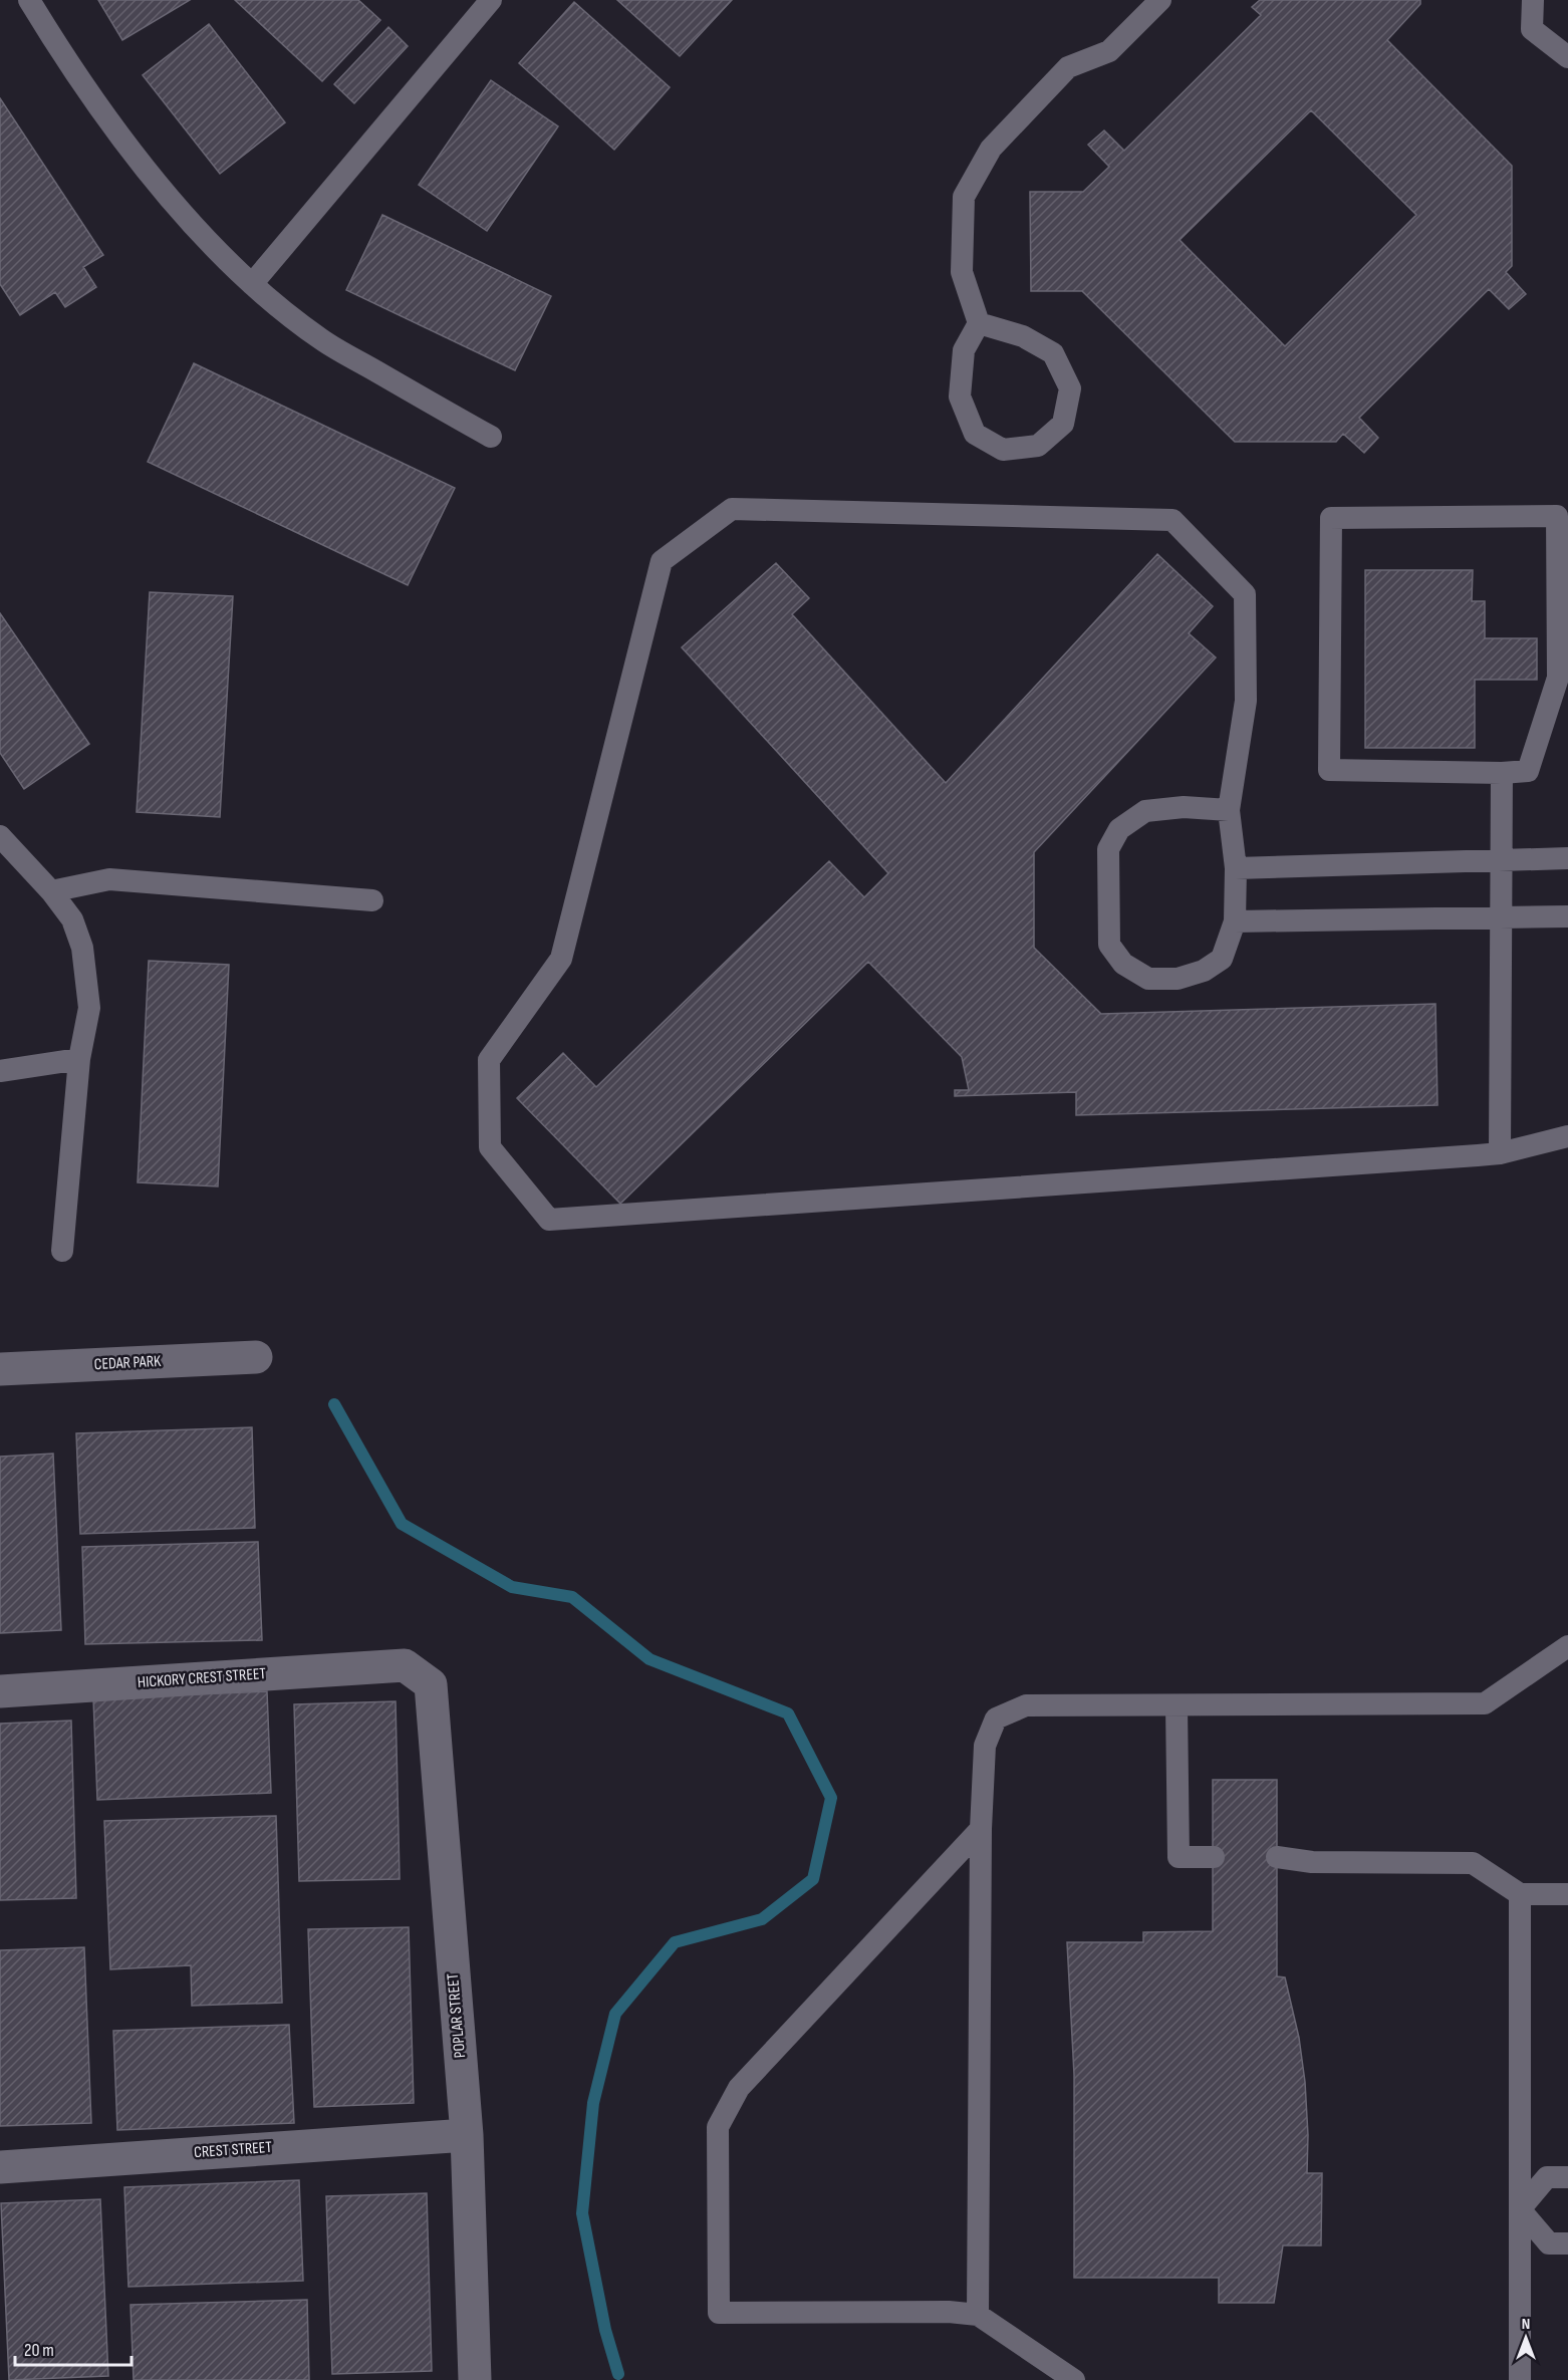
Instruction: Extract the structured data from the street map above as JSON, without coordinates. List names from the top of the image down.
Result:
{
  "streets": {
    "street": [
      "CEDAR PARK",
      "HICKORY CREST STREET",
      "POPLAR STREET",
      "CREST STREET"
    ]
  },
  "crossings": [
    ["HICKORY CREST STREET", "POPLAR STREET"],
    ["POPLAR STREET", "CREST STREET"]
  ],
  "scale_bar": "20 m",
  "north": "top"
}
